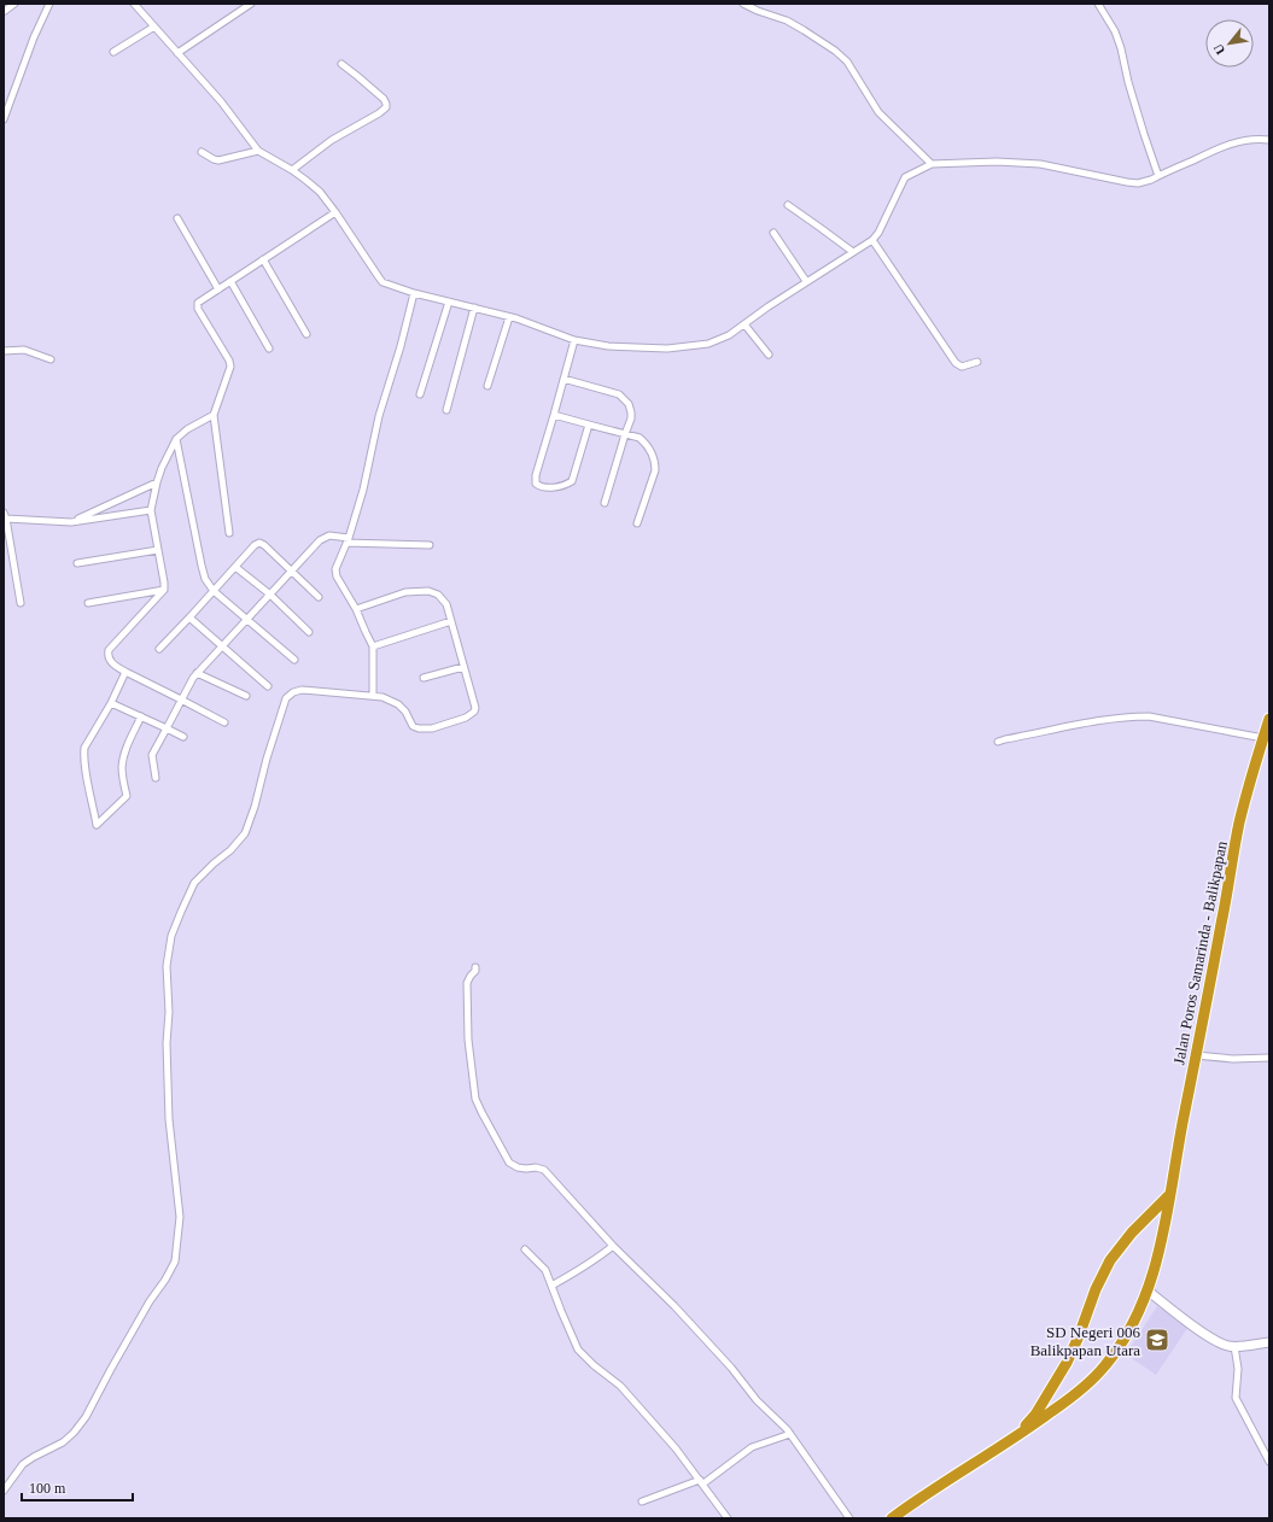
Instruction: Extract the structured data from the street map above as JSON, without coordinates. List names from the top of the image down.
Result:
{
  "streets": {
    "highway": ["Jalan Poros Samarinda - Balikpapan"]
  },
  "places": {
    "school or university": ["SD Negeri 006 Balikpapan Utara"]
  },
  "scale_bar": "100 m",
  "north": "bottom left"
}
